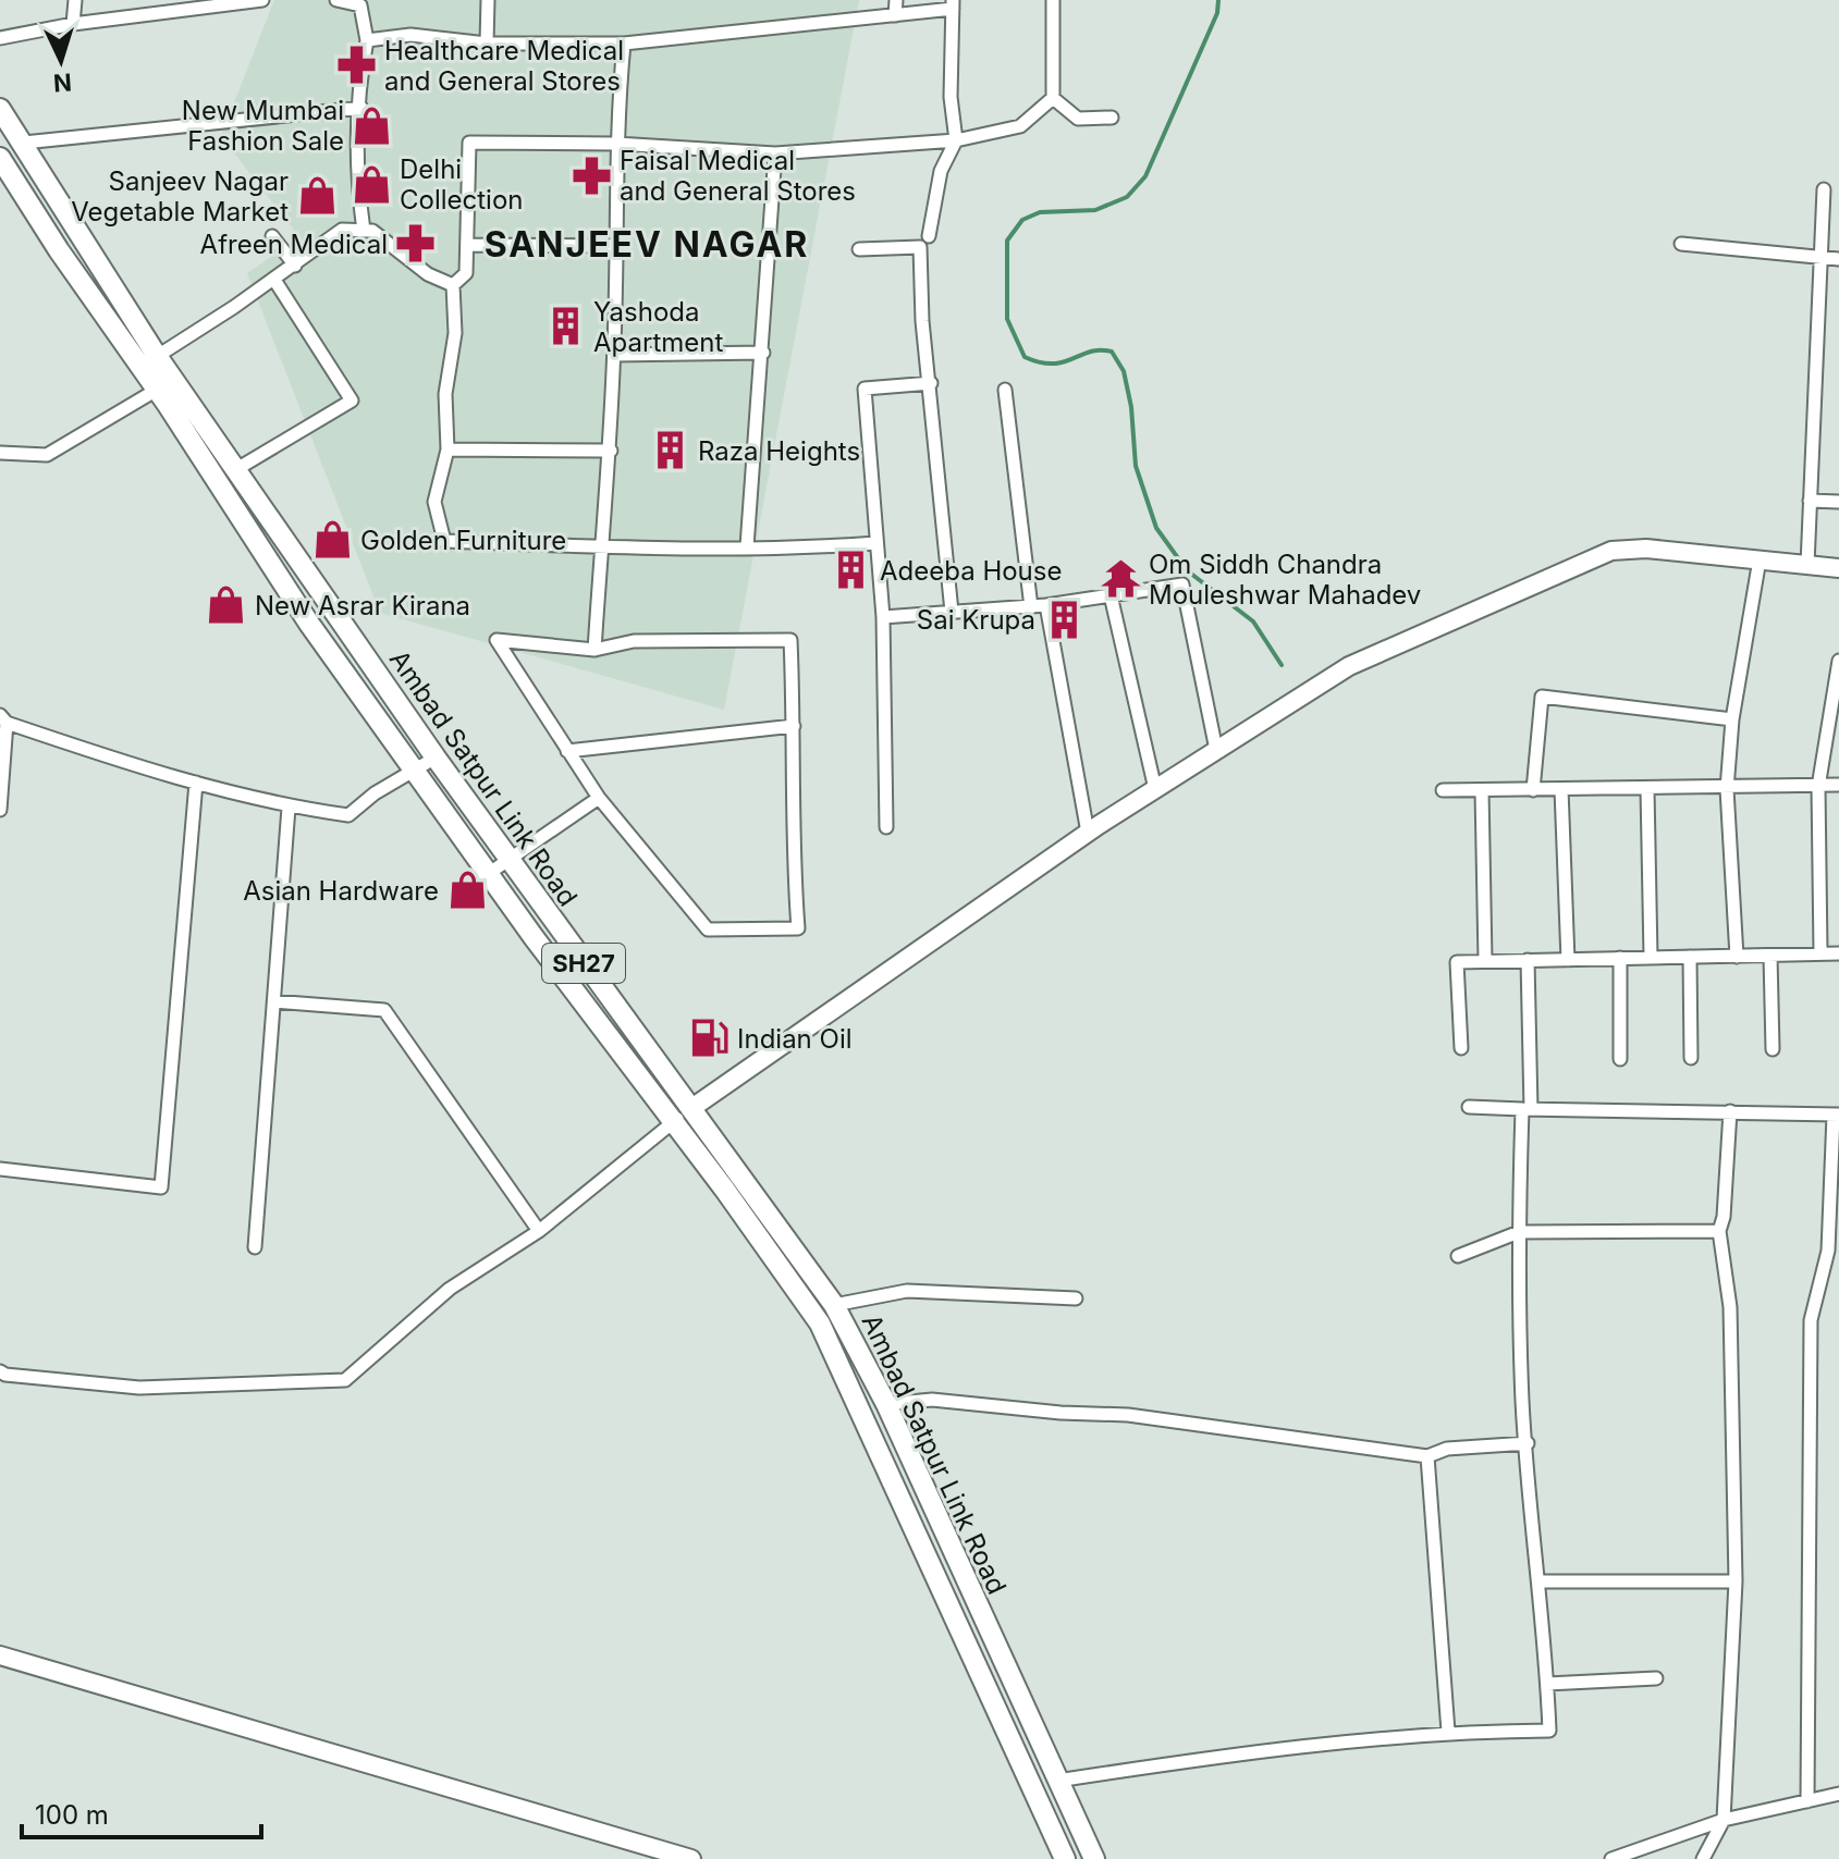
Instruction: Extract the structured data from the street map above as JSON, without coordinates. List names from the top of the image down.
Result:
{
  "streets": {
    "main road": ["Ambad Satpur Link Road", "SH27"]
  },
  "districts": ["SANJEEV NAGAR"],
  "places": {
    "pharmacy": ["Healthcare Medical and General Stores", "Faisal Medical and General Stores", "Afreen Medical"],
    "shop": [
      "New Mumbai Fashion Sale",
      "Delhi Collection",
      "Sanjeev Nagar Vegetable Market",
      "Golden Furniture",
      "New Asrar Kirana",
      "Asian Hardware"
    ],
    "building": [
      "Yashoda Apartment",
      "Raza Heights",
      "Adeeba House",
      "Sai Krupa"
    ],
    "temple": ["Om Siddh Chandra Mouleshwar Mahadev"],
    "fuel station": ["Indian Oil"]
  },
  "scale_bar": "100 m",
  "north": "bottom"
}
